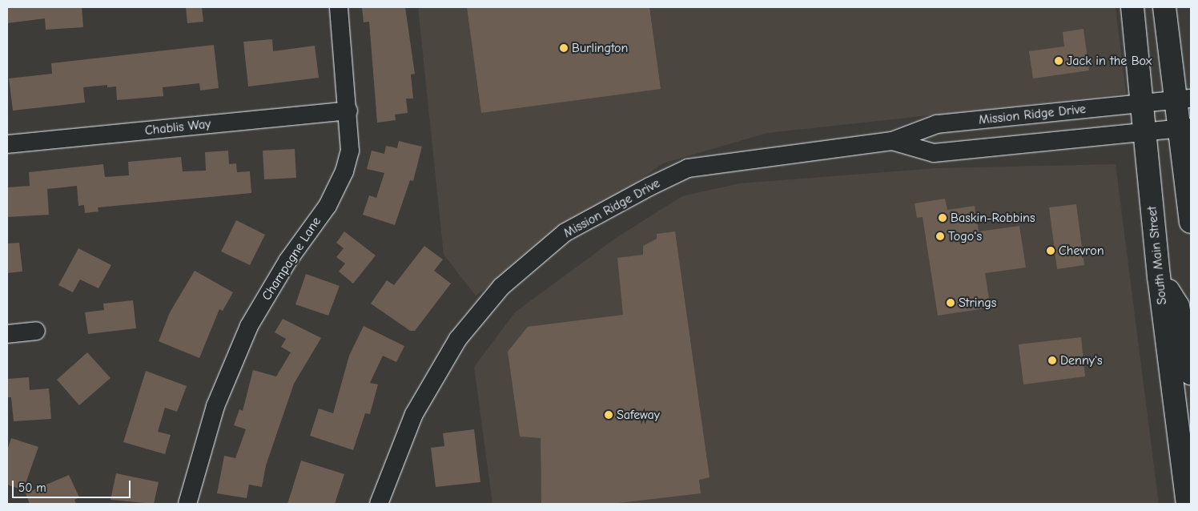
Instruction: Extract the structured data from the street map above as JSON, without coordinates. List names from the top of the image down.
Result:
{
  "streets": {
    "main road": ["South Main Street"],
    "street": ["Mission Ridge Drive", "Chablis Way", "Champagne Lane"]
  },
  "crossings": [
    ["Mission Ridge Drive", "South Main Street"],
    ["Chablis Way", "Champagne Lane"]
  ],
  "places": [
    "Burlington",
    "Jack in the Box",
    "Baskin-Robbins",
    "Togo's",
    "Chevron",
    "Strings",
    "Denny's",
    "Safeway"
  ],
  "scale_bar": "50 m"
}
